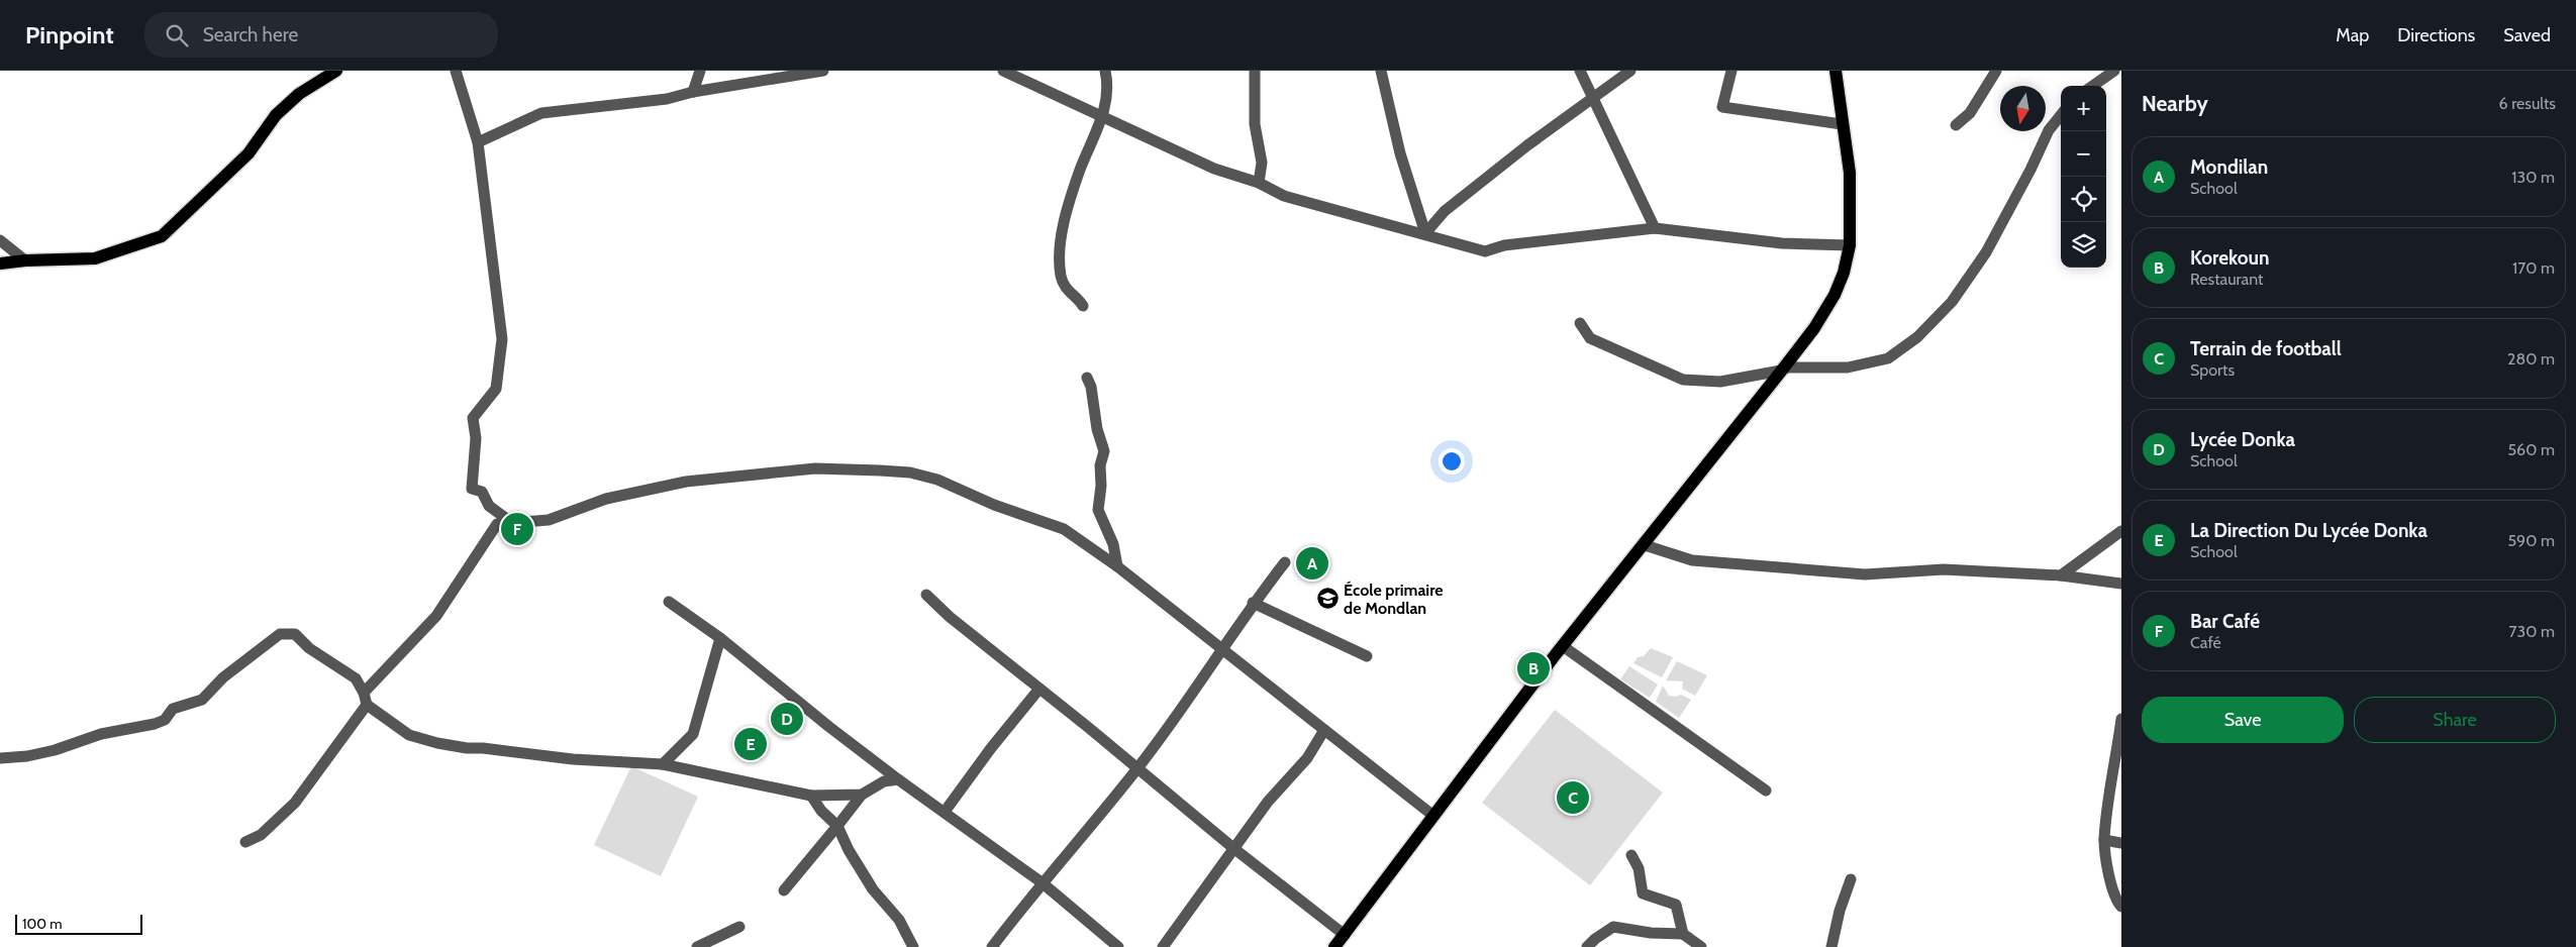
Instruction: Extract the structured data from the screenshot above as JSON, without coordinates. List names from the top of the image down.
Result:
{
  "places": {
    "school or university": ["École primaire de Mondlan"]
  },
  "scale_bar": "100 m",
  "north": "bottom",
  "page": {
    "header": "Pinpoint",
    "search": "Search here",
    "nav": ["Map", "Directions", "Saved"],
    "heading": ["Nearby", "6 results"],
    "map_buttons": ["+", "−"],
    "list": [
      {
        "mark": "A",
        "name": "Mondilan",
        "note": "School",
        "value": "130 m"
      },
      {
        "mark": "B",
        "name": "Korekoun",
        "note": "Restaurant",
        "value": "170 m"
      },
      {
        "mark": "C",
        "name": "Terrain de football",
        "note": "Sports",
        "value": "280 m"
      },
      {
        "mark": "D",
        "name": "Lycée Donka",
        "note": "School",
        "value": "560 m"
      },
      {
        "mark": "E",
        "name": "La Direction Du Lycée Donka",
        "note": "School",
        "value": "590 m"
      },
      {
        "mark": "F",
        "name": "Bar Café",
        "note": "Café",
        "value": "730 m"
      }
    ],
    "pins": [
      "F",
      "A",
      "B",
      "D",
      "E",
      "C"
    ],
    "buttons": ["Save", "Share"],
    "scale": "100 m"
  }
}
